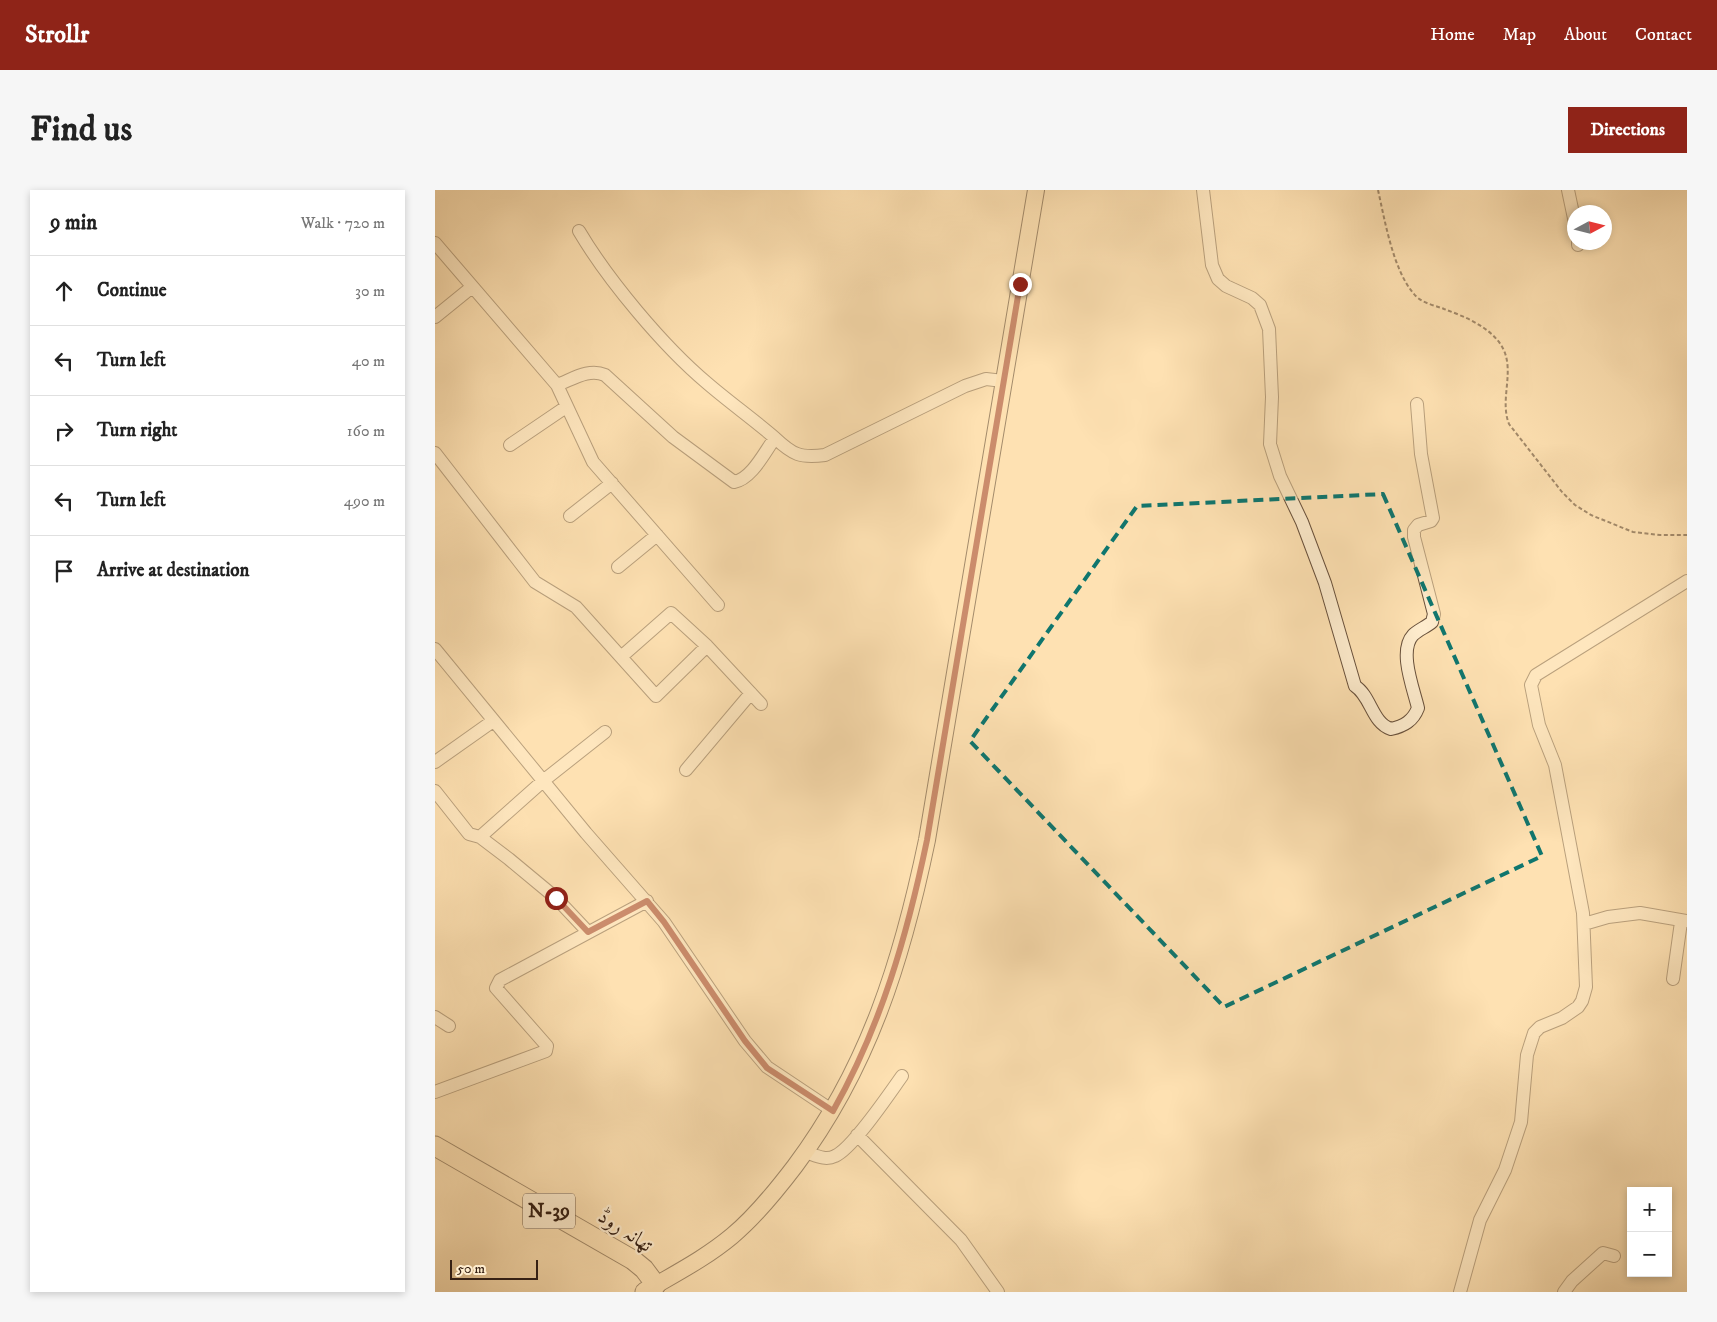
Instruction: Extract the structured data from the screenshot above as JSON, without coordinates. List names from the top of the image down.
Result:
{
  "streets": {
    "highway": ["N-39", "تھانہ روڈ"]
  },
  "scale_bar": "50 m",
  "north": "right",
  "page": {
    "header": "Strollr",
    "nav": [
      "Home",
      "Map",
      "About",
      "Contact"
    ],
    "buttons": "Directions",
    "title": "Find us",
    "heading": ["9 min", "Walk · 720 m"],
    "list": [
      ["Continue", "30 m"],
      ["Turn left", "40 m"],
      ["Turn right", "160 m"],
      ["Turn left", "490 m"],
      "Arrive at destination"
    ],
    "map_buttons": ["+", "−"],
    "scale": "50 m"
  }
}
